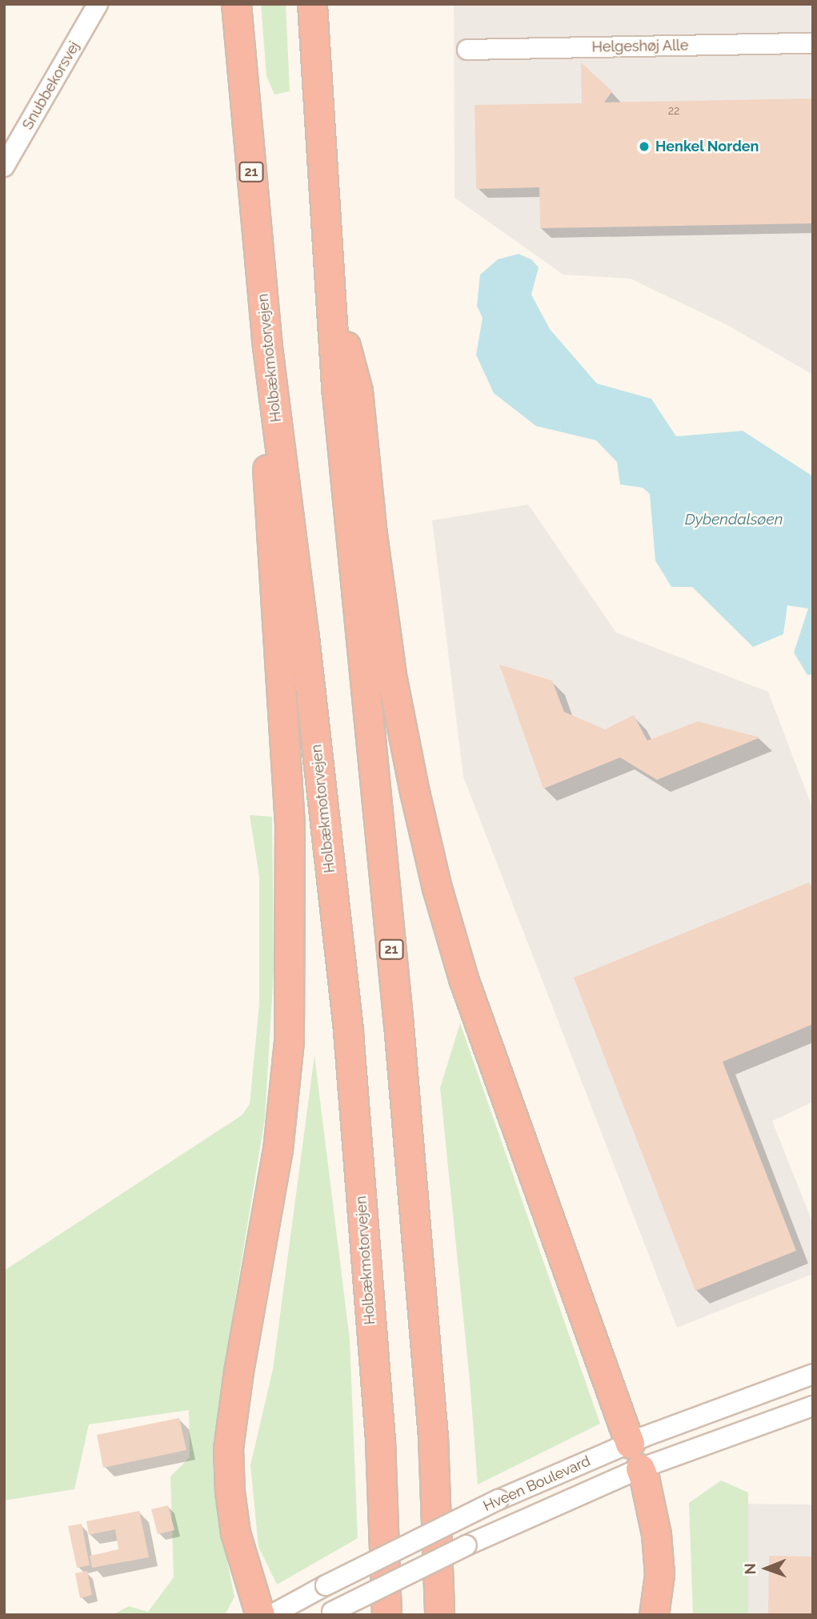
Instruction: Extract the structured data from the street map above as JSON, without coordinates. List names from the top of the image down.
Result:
{
  "streets": {
    "highway": ["21", "Holbækmotorvejen"],
    "street": ["Helgeshøj Alle", "Snubbekorsvej", "Hveen Boulevard"]
  },
  "water": ["Dybendalsøen"],
  "places": ["Henkel Norden"],
  "house_numbers": ["22"],
  "north": "left"
}
